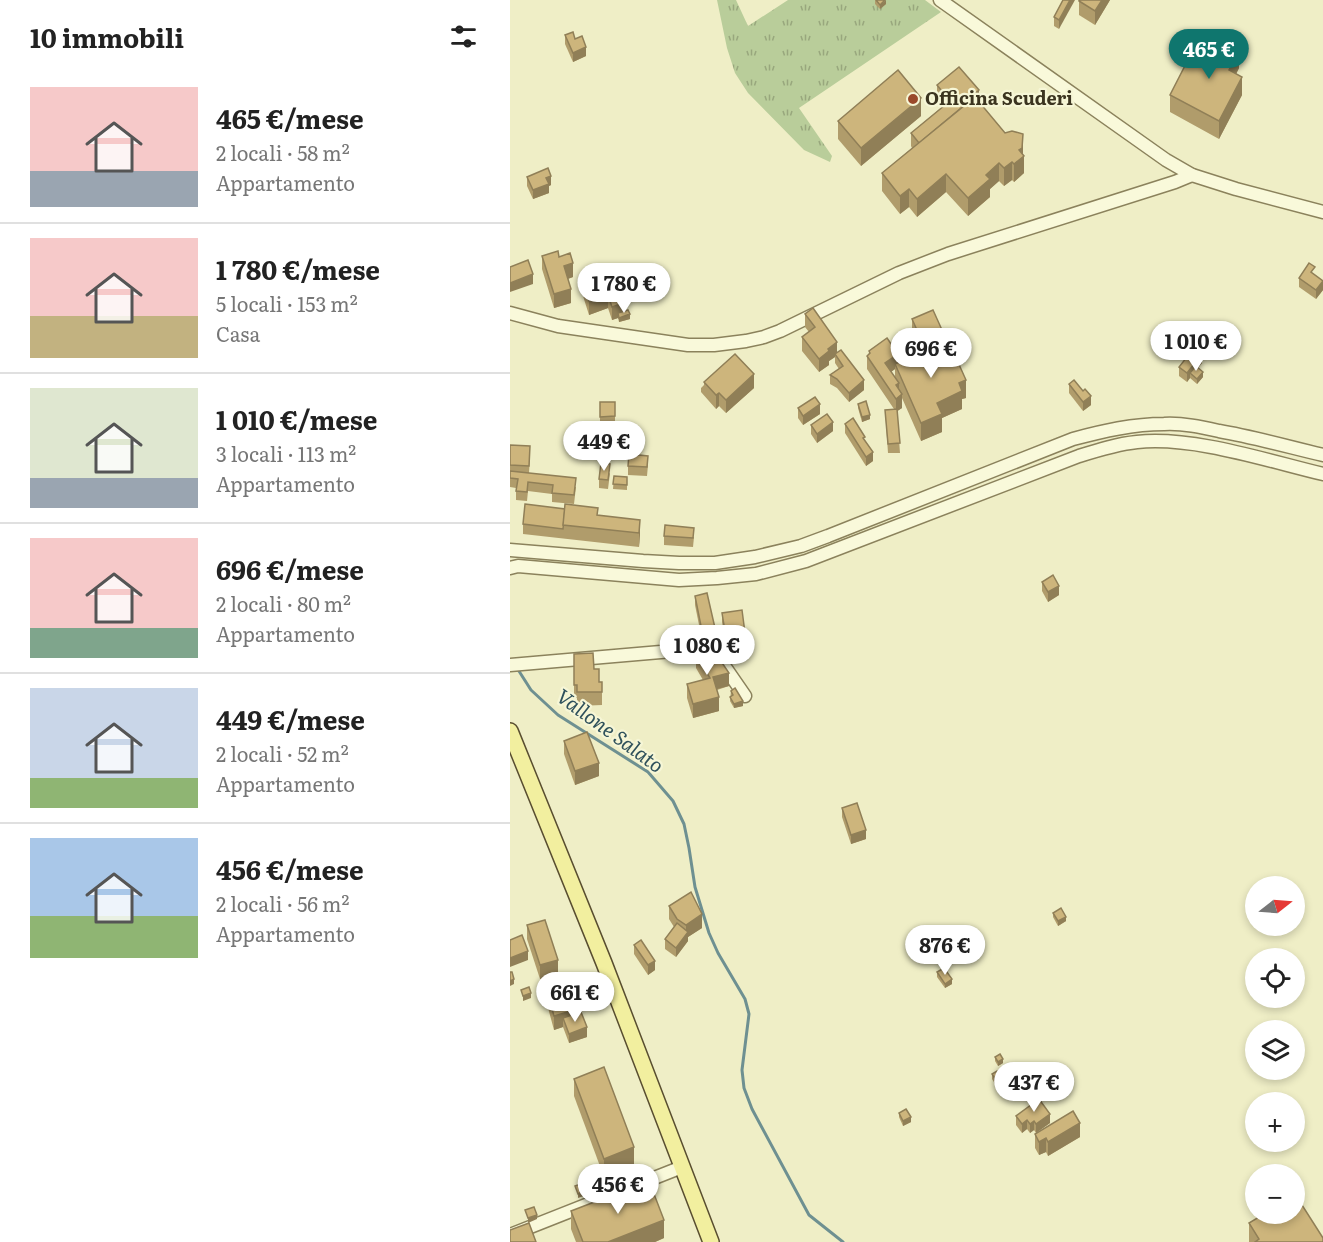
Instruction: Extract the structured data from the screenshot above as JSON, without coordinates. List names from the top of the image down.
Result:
{
  "water": ["Vallone Salato"],
  "places": ["Officina Scuderi"],
  "north": "right",
  "page": {
    "heading": "10 immobili",
    "price": [
      "465 €",
      "1 780 €",
      "1 010 €",
      "696 €",
      "449 €",
      "1 080 €",
      "876 €",
      "661 €",
      "437 €",
      "456 €"
    ],
    "list": [
      {
        "name": "465 €/mese",
        "note": "2 locali · 58 m² · Appartamento"
      },
      {
        "name": "1 780 €/mese",
        "note": "5 locali · 153 m² · Casa"
      },
      {
        "name": "1 010 €/mese",
        "note": "3 locali · 113 m² · Appartamento"
      },
      {
        "name": "696 €/mese",
        "note": "2 locali · 80 m² · Appartamento"
      },
      {
        "name": "449 €/mese",
        "note": "2 locali · 52 m² · Appartamento"
      },
      {
        "name": "456 €/mese",
        "note": "2 locali · 56 m² · Appartamento"
      }
    ],
    "map_buttons": ["+", "−"]
  }
}
